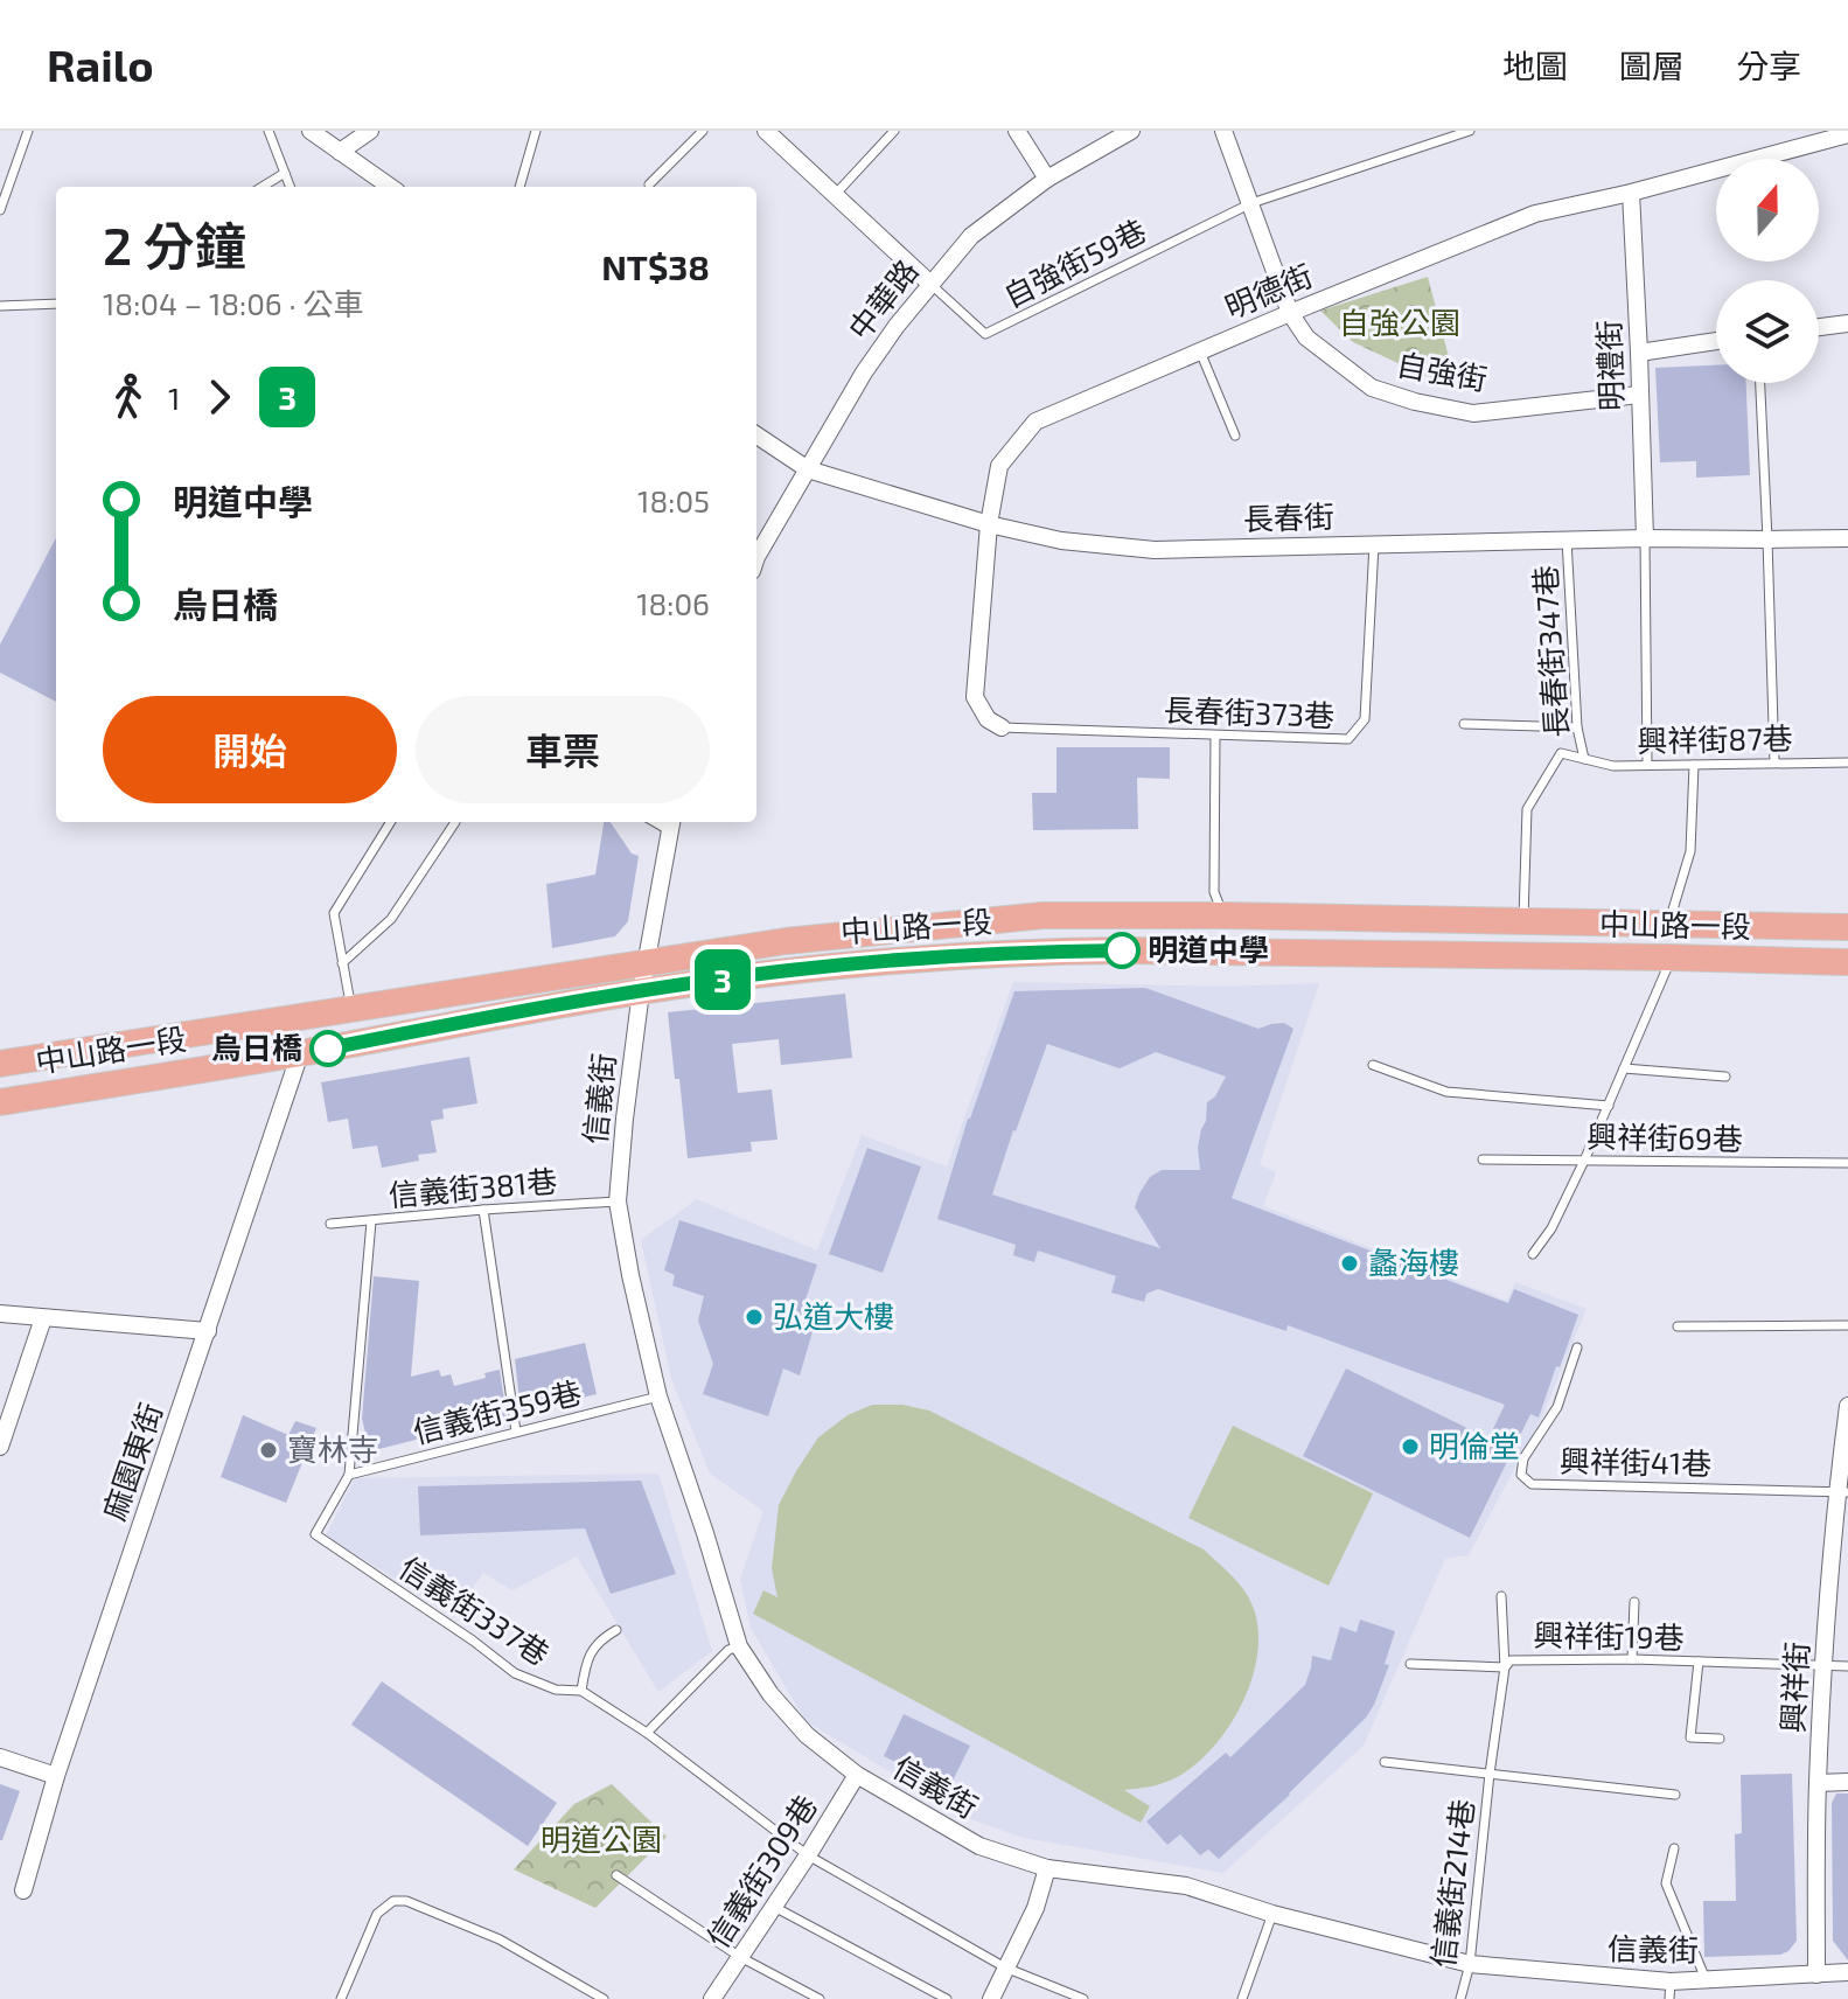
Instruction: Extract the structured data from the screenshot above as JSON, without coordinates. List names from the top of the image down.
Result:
{
  "streets": {
    "main road": ["中山路一段"],
    "street": [
      "明德街",
      "中華路",
      "明禮街",
      "自強街",
      "長春街",
      "信義街",
      "麻園東街",
      "興祥街",
      "信義街309巷"
    ],
    "lane": [
      "自強街59巷",
      "長春街347巷",
      "長春街373巷",
      "興祥街87巷",
      "興祥街69巷",
      "信義街381巷",
      "信義街359巷",
      "興祥街41巷",
      "信義街337巷",
      "興祥街19巷",
      "信義街214巷"
    ]
  },
  "crossings": [
    ["自強街59巷", "中華路"],
    ["自強街59巷", "自強街"],
    ["明德街", "明禮街"],
    ["明德街", "自強街"],
    ["明德街", "長春街"],
    ["明德街", "長春街373巷"],
    ["中華路", "長春街"],
    ["明禮街", "自強街"],
    ["明禮街", "長春街"],
    ["長春街", "長春街347巷"],
    ["長春街", "長春街373巷"],
    ["長春街347巷", "興祥街87巷"],
    ["中山路一段", "信義街"],
    ["中山路一段", "麻園東街"],
    ["信義街", "信義街381巷"],
    ["信義街", "信義街359巷"],
    ["信義街", "興祥街"],
    ["信義街", "信義街309巷"],
    ["信義街", "信義街214巷"],
    ["信義街359巷", "信義街337巷"],
    ["興祥街41巷", "興祥街"],
    ["信義街337巷", "信義街309巷"],
    ["興祥街19巷", "興祥街"],
    ["興祥街19巷", "信義街214巷"]
  ],
  "parks": ["自強公園", "明道公園"],
  "places": [
    "明道中學",
    "烏日橋",
    "蠡海樓",
    "弘道大樓",
    "明倫堂",
    "寶林寺"
  ],
  "lines": ["bus line 3"],
  "north": "top",
  "page": {
    "header": "Railo",
    "nav": ["地圖", "圖層", "分享"],
    "on_map": "3",
    "heading": ["2 分鐘", "18:04 – 18:06 · 公車", "NT$38"],
    "legs": ["1", "3"],
    "list": [
      {
        "name": "明道中學",
        "value": "18:05"
      },
      {
        "name": "烏日橋",
        "value": "18:06"
      }
    ],
    "buttons": ["開始", "車票"]
  }
}
